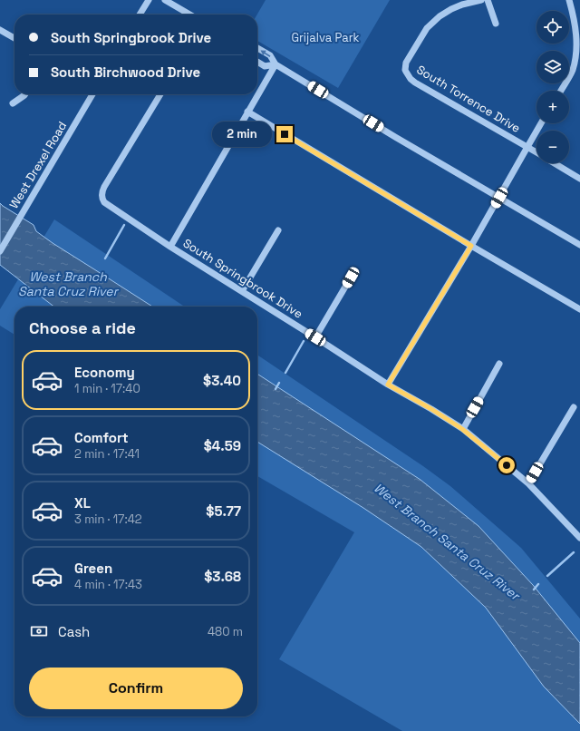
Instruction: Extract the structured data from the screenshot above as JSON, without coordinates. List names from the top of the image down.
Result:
{
  "streets": {
    "street": ["South Torrence Drive", "West Drexel Road", "South Springbrook Drive"]
  },
  "water": ["West Branch Santa Cruz River"],
  "parks": ["Grijalva Park"],
  "page": {
    "map_buttons": ["+", "−"],
    "banner": ["South Springbrook Drive", "South Birchwood Drive"],
    "bubble": "2 min",
    "heading": "Choose a ride",
    "list": [
      {
        "name": "Economy",
        "note": "1 min · 17:40",
        "value": "$3.40"
      },
      {
        "name": "Comfort",
        "note": "2 min · 17:41",
        "value": "$4.59"
      },
      {
        "name": "XL",
        "note": "3 min · 17:42",
        "value": "$5.77"
      },
      {
        "name": "Green",
        "note": "4 min · 17:43",
        "value": "$3.68"
      }
    ],
    "pay": ["Cash", "480 m"],
    "buttons": "Confirm"
  }
}
